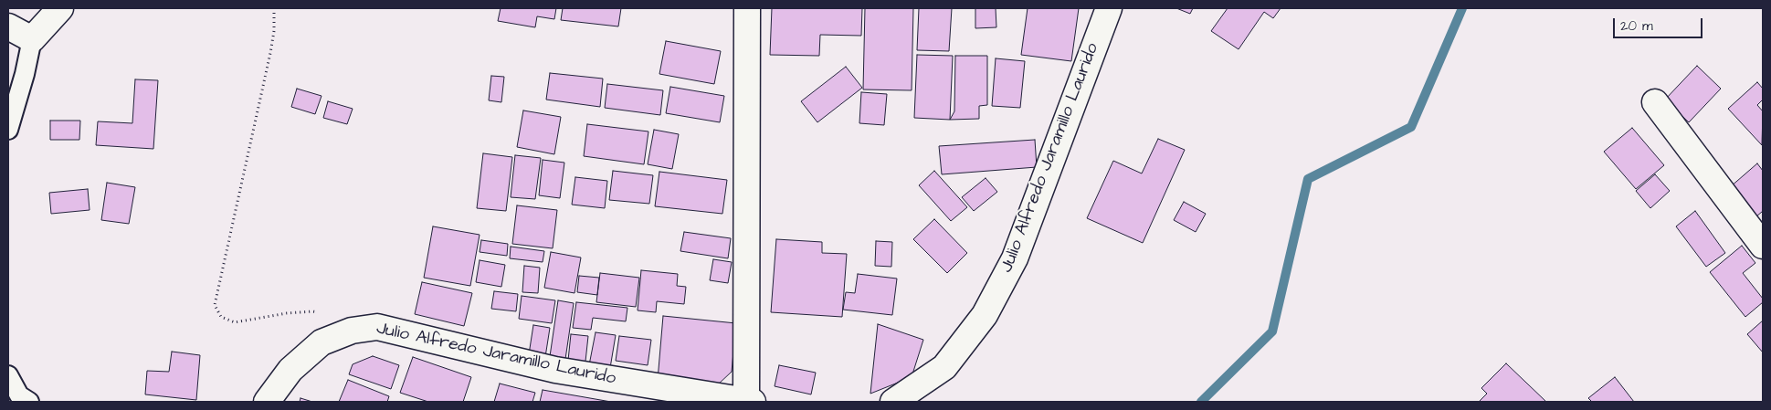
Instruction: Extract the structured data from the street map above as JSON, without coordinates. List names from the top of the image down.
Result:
{
  "streets": {
    "street": ["Julio Alfredo Jaramillo Laurido"]
  },
  "scale_bar": "20 m"
}
